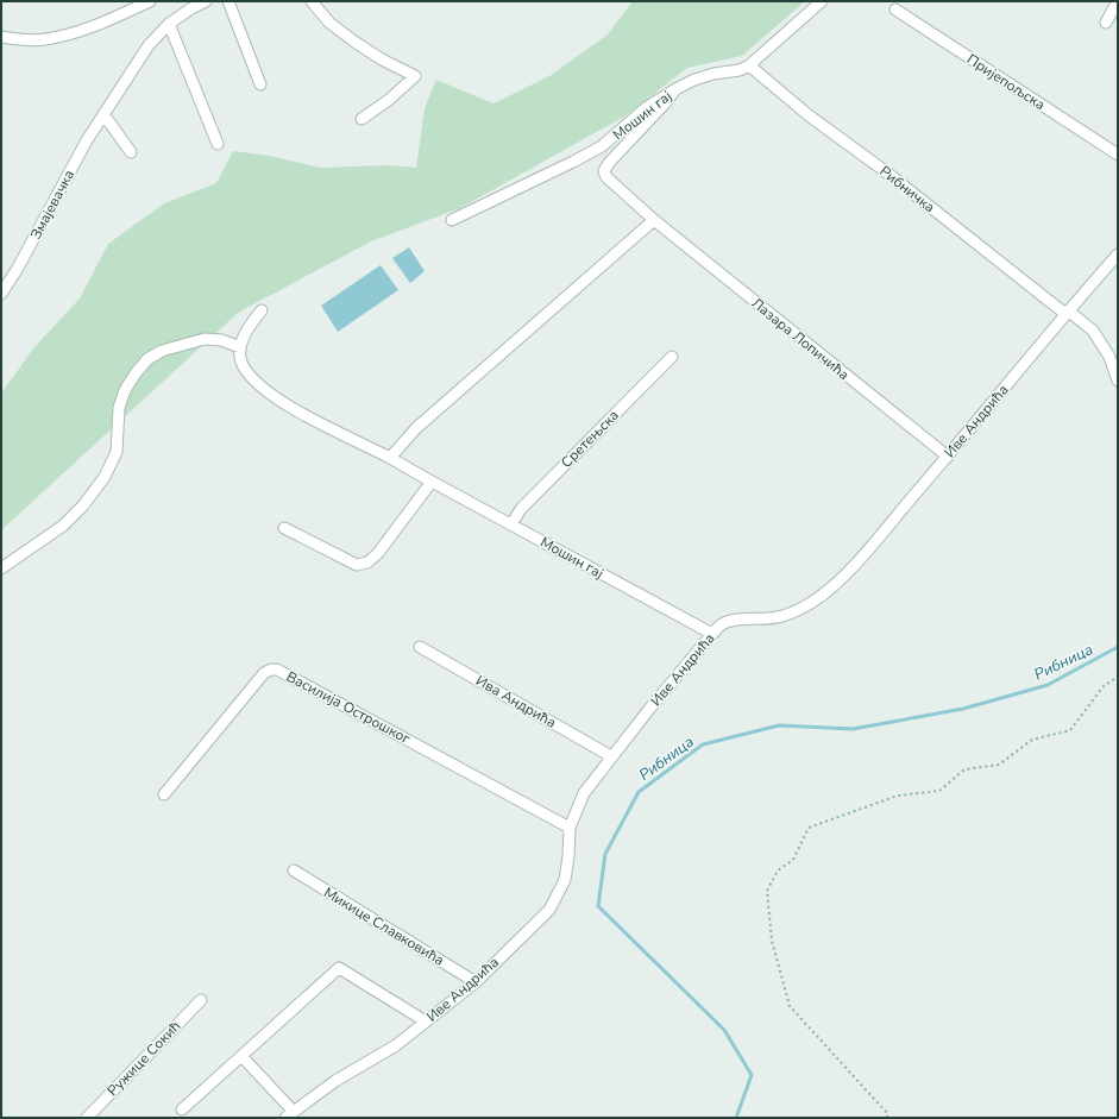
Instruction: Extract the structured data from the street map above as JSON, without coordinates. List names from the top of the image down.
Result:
{
  "streets": {
    "street": [
      "Пријепољска",
      "Мошин гај",
      "Рибничка",
      "Змајевачка",
      "Лазара Лопичића",
      "Иве Андрића",
      "Сретењска",
      "Ива Андрића",
      "Василија Острошког",
      "Микице Славковића",
      "Ружице Сокић"
    ]
  },
  "crossings": [
    ["Мошин гај", "Рибничка"],
    ["Мошин гај", "Лазара Лопичића"],
    ["Мошин гај", "Иве Андрића"],
    ["Мошин гај", "Сретењска"],
    ["Рибничка", "Иве Андрића"],
    ["Лазара Лопичића", "Иве Андрића"],
    ["Иве Андрића", "Ива Андрића"],
    ["Иве Андрића", "Василија Острошког"],
    ["Иве Андрића", "Микице Славковића"]
  ],
  "water": ["Рибница"]
}
